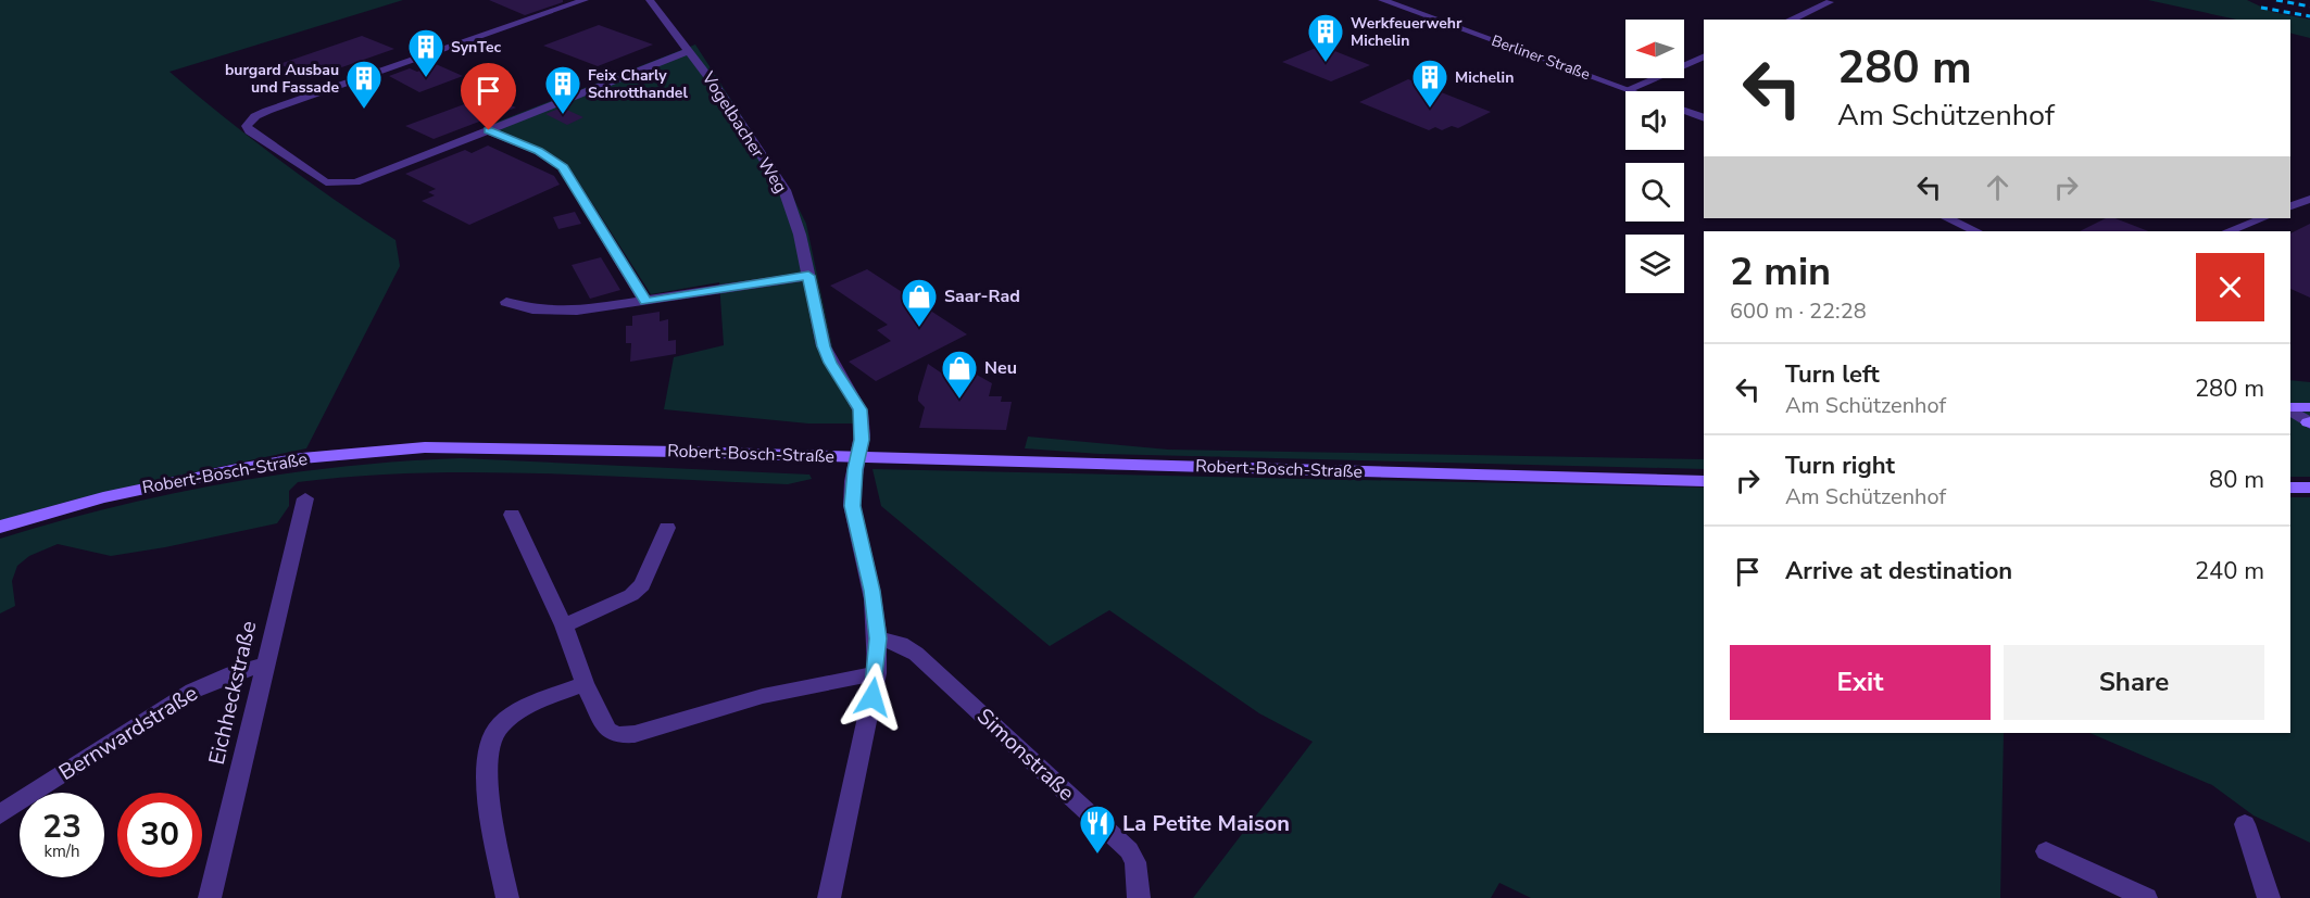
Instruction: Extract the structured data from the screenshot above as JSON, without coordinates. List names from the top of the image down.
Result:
{
  "streets": {
    "main road": ["Robert-Bosch-Straße"],
    "street": [
      "Berliner Straße",
      "Vogelbacher Weg",
      "Eichheckstraße",
      "Bernwardstraße",
      "Simonstraße"
    ]
  },
  "crossings": [
    ["Vogelbacher Weg", "Robert-Bosch-Straße"],
    ["Vogelbacher Weg", "Simonstraße"],
    ["Eichheckstraße", "Bernwardstraße"]
  ],
  "places": {
    "building": [
      "Werkfeuerwehr Michelin",
      "SynTec",
      "Michelin",
      "burgard Ausbau und Fassade",
      "Feix Charly Schrotthandel"
    ],
    "shop": ["Saar-Rad", "Neu"],
    "restaurant": ["La Petite Maison"]
  },
  "north": "left",
  "page": {
    "turn": ["280 m", "Am Schützenhof"],
    "heading": ["2 min", "600 m · 22:28"],
    "list": [
      {
        "name": "Turn left",
        "note": "Am Schützenhof",
        "value": "280 m"
      },
      {
        "name": "Turn right",
        "note": "Am Schützenhof",
        "value": "80 m"
      },
      {
        "name": "Arrive at destination",
        "value": "240 m"
      }
    ],
    "buttons": ["Exit", "Share"],
    "speed": "23 km/h",
    "limit": "30"
  }
}
